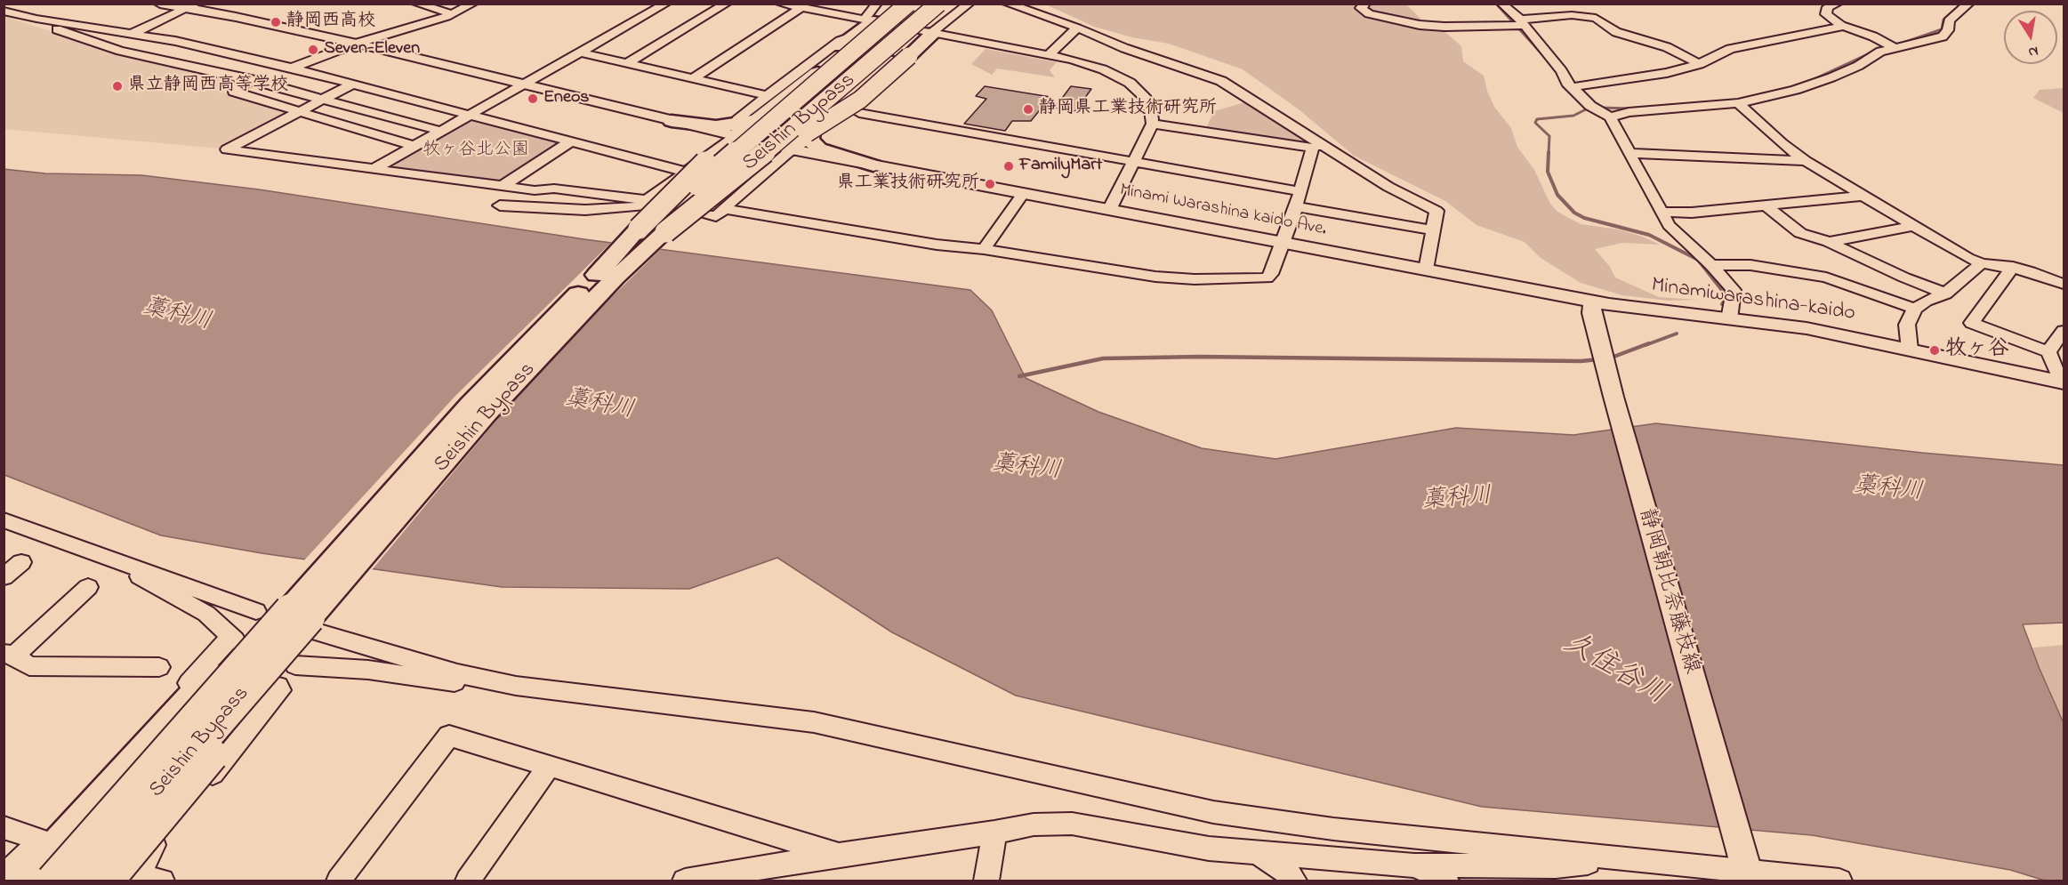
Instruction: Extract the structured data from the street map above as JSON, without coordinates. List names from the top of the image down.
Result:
{
  "streets": {
    "highway": ["Seishin Bypass"],
    "main road": ["Minami Warashina kaido Ave.", "Minamiwarashina-kaido", "静岡朝比奈藤枝線"]
  },
  "crossings": [
    ["Minami Warashina kaido Ave.", "Minamiwarashina-kaido"],
    ["Minami Warashina kaido Ave.", "静岡朝比奈藤枝線"],
    ["Minamiwarashina-kaido", "静岡朝比奈藤枝線"]
  ],
  "water": ["藁科川", "久住谷川"],
  "parks": ["牧ヶ谷北公園"],
  "places": [
    "静岡西高校",
    "Seven-Eleven",
    "県立静岡西高等学校",
    "Eneos",
    "静岡県工業技術研究所",
    "FamilyMart",
    "県工業技術研究所",
    "牧ヶ谷"
  ],
  "north": "bottom"
}
